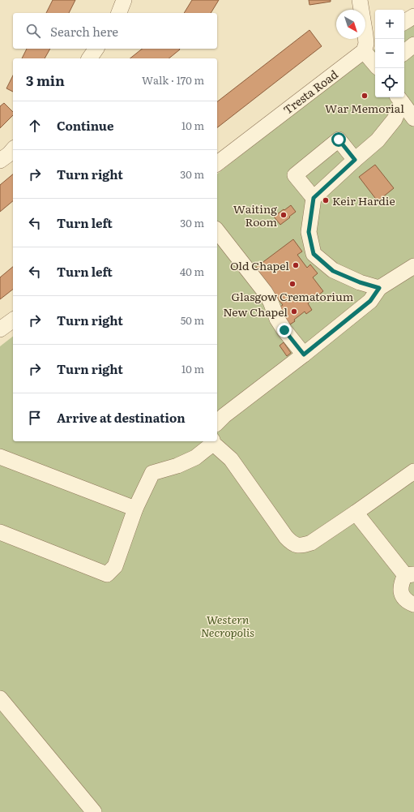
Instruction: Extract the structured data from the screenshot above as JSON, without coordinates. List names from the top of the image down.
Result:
{
  "streets": {
    "street": ["Tresta Road"]
  },
  "parks": ["Western Necropolis"],
  "places": [
    "War Memorial",
    "Keir Hardie",
    "Waiting Room",
    "Old Chapel",
    "Glasgow Crematorium",
    "New Chapel"
  ],
  "north": "bottom right",
  "page": {
    "map_buttons": ["+", "−"],
    "search": "Search here",
    "heading": ["3 min", "Walk · 170 m"],
    "list": [
      ["Continue", "10 m"],
      ["Turn right", "30 m"],
      ["Turn left", "30 m"],
      ["Turn left", "40 m"],
      ["Turn right", "50 m"],
      ["Turn right", "10 m"],
      "Arrive at destination"
    ]
  }
}
